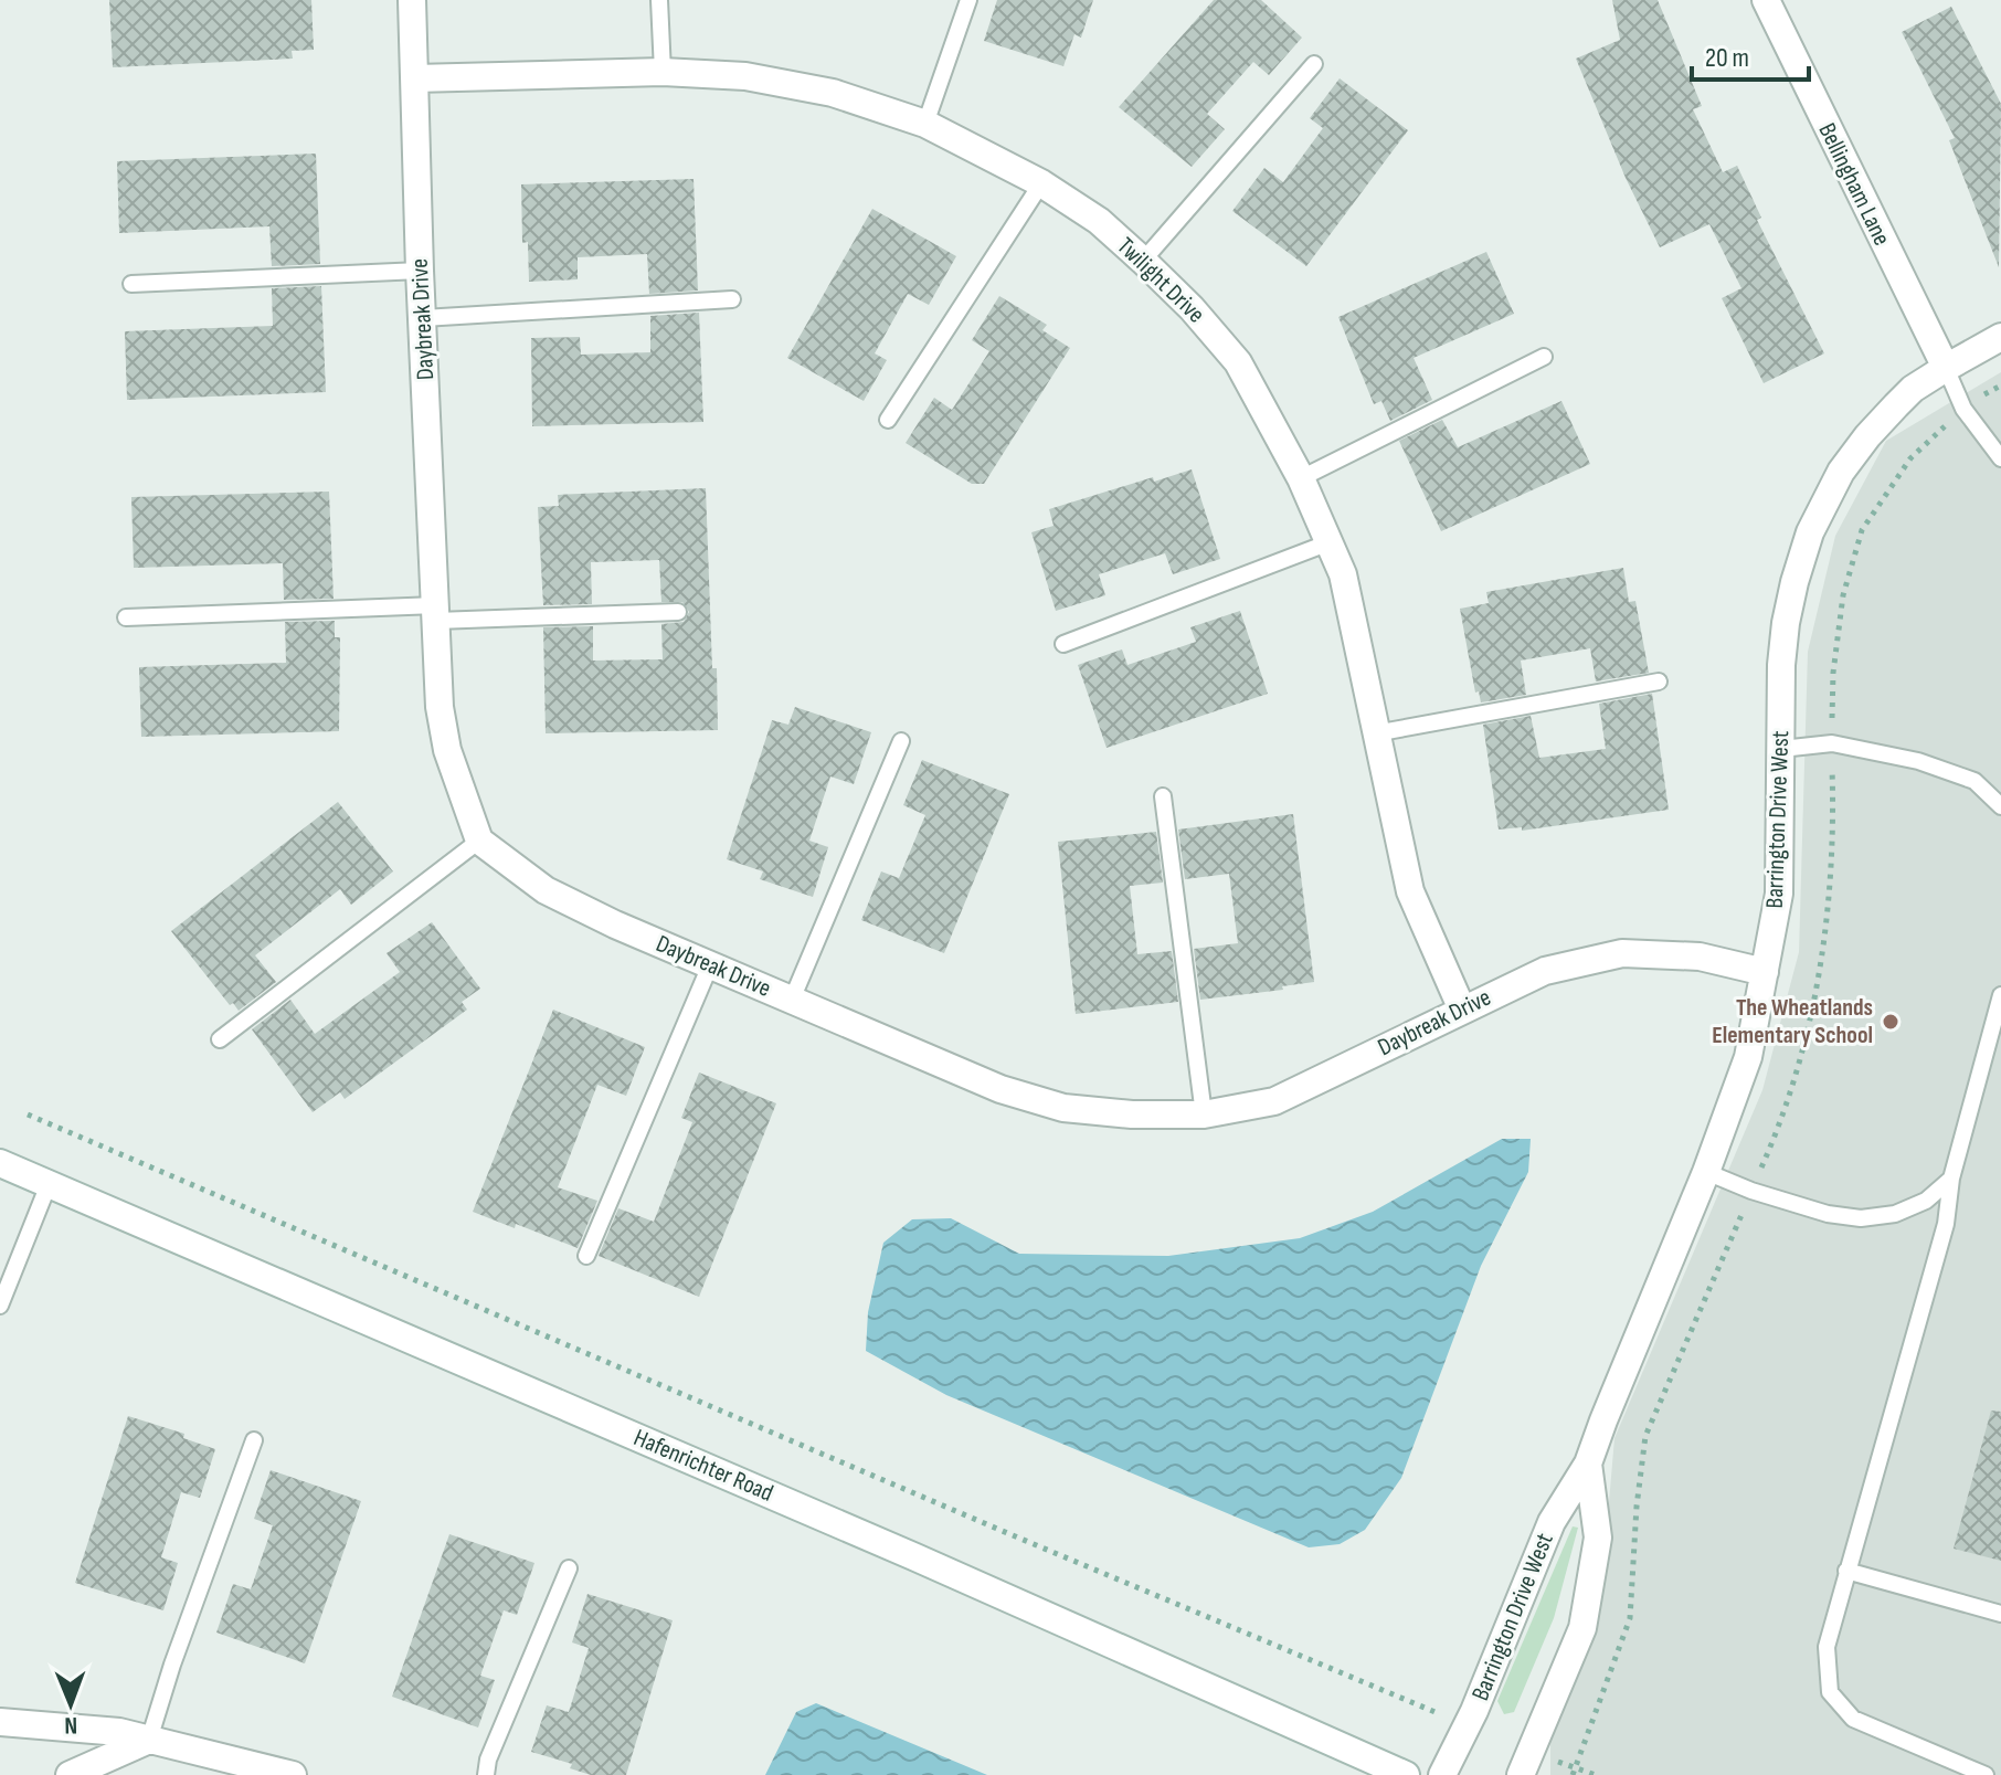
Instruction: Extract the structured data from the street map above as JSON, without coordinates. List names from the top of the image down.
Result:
{
  "streets": {
    "street": [
      "Bellingham Lane",
      "Twilight Drive",
      "Daybreak Drive",
      "Barrington Drive West",
      "Hafenrichter Road"
    ]
  },
  "crossings": [
    ["Bellingham Lane", "Barrington Drive West"],
    ["Twilight Drive", "Daybreak Drive"],
    ["Daybreak Drive", "Barrington Drive West"]
  ],
  "places": ["The Wheatlands Elementary School"],
  "scale_bar": "20 m",
  "north": "bottom"
}
